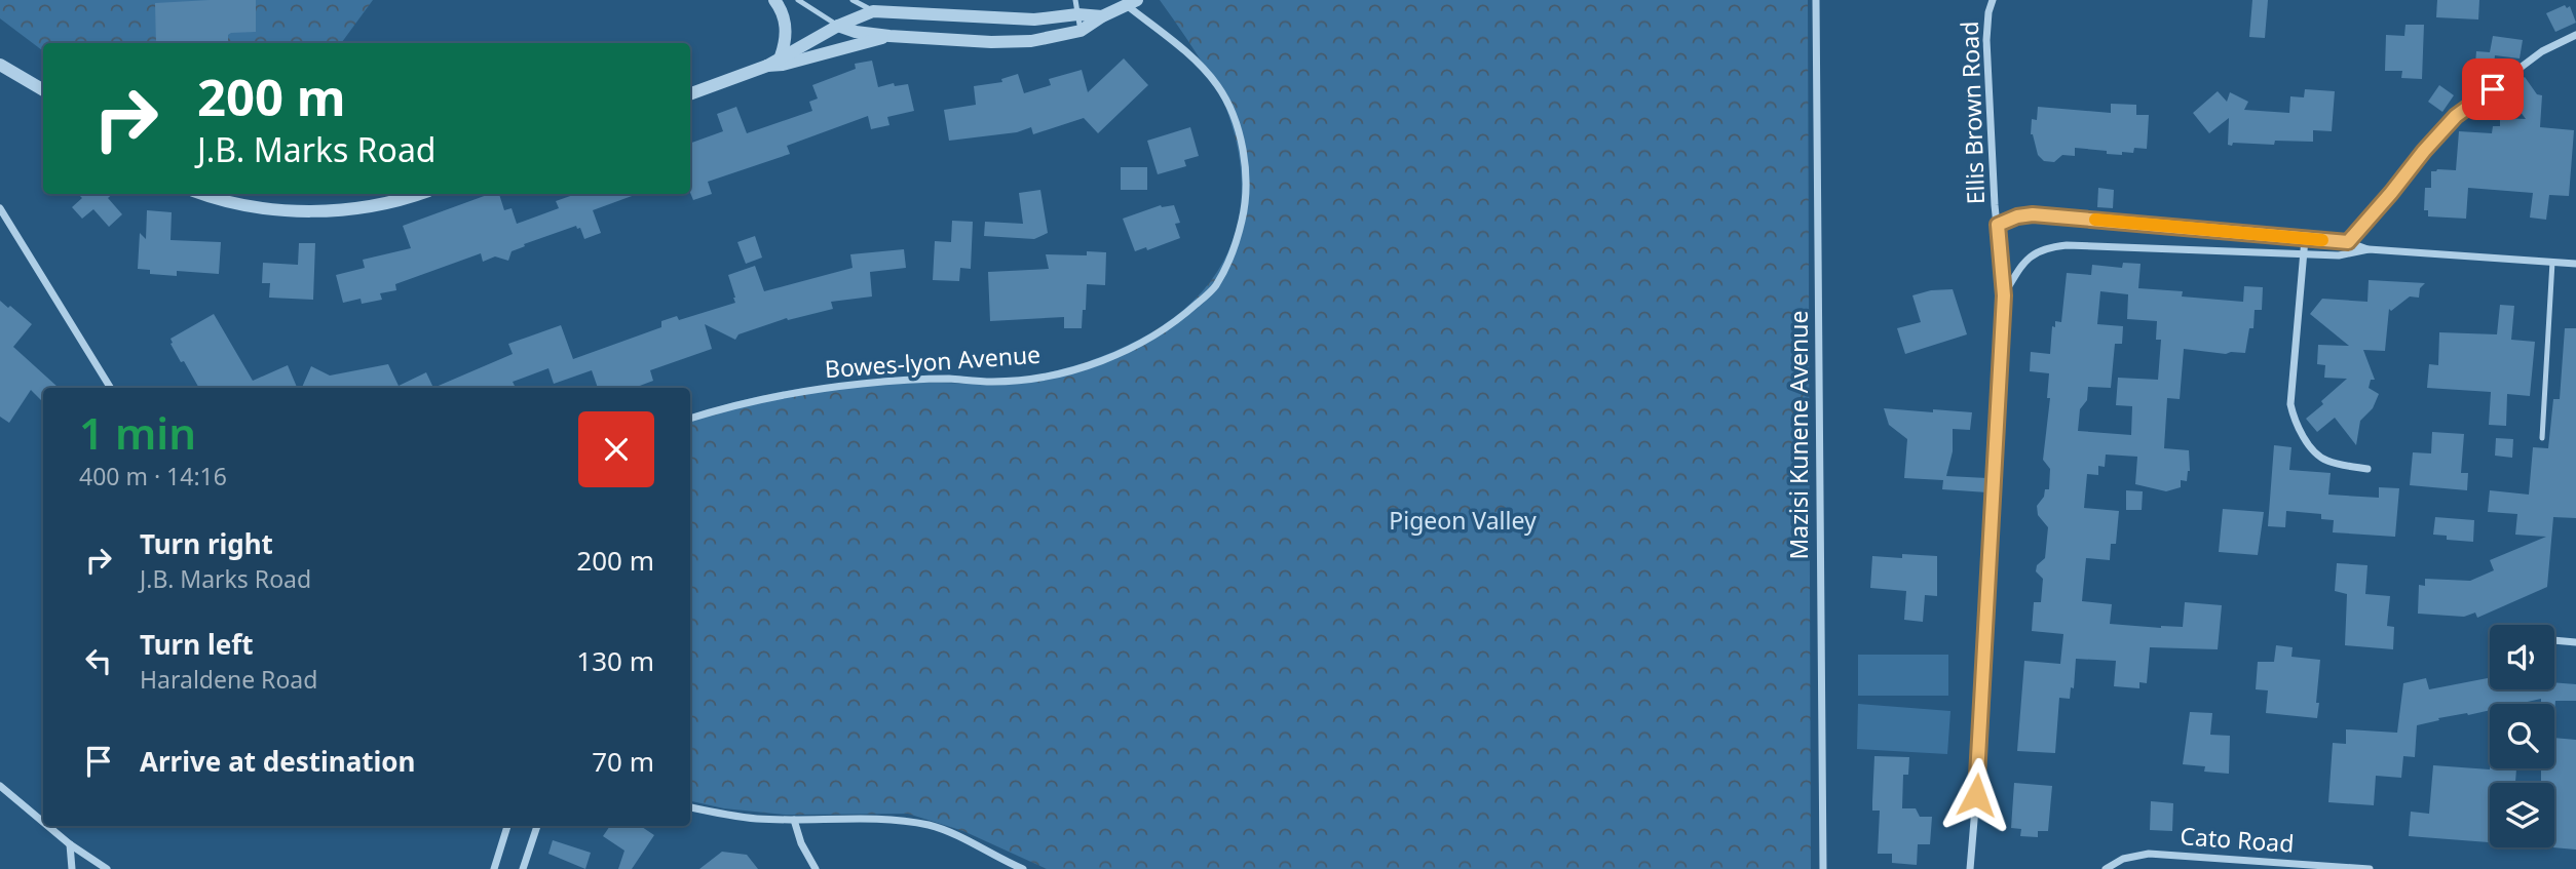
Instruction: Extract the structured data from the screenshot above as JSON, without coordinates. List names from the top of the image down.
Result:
{
  "streets": {
    "street": [
      "Ellis Brown Road",
      "Bowes-lyon Avenue",
      "Mazisi Kunene Avenue",
      "Cato Road"
    ]
  },
  "parks": ["Pigeon Valley"],
  "page": {
    "turn": ["200 m", "J.B. Marks Road"],
    "heading": ["1 min", "400 m · 14:16"],
    "list": [
      {
        "name": "Turn right",
        "note": "J.B. Marks Road",
        "value": "200 m"
      },
      {
        "name": "Turn left",
        "note": "Haraldene Road",
        "value": "130 m"
      },
      {
        "name": "Arrive at destination",
        "value": "70 m"
      }
    ]
  }
}
